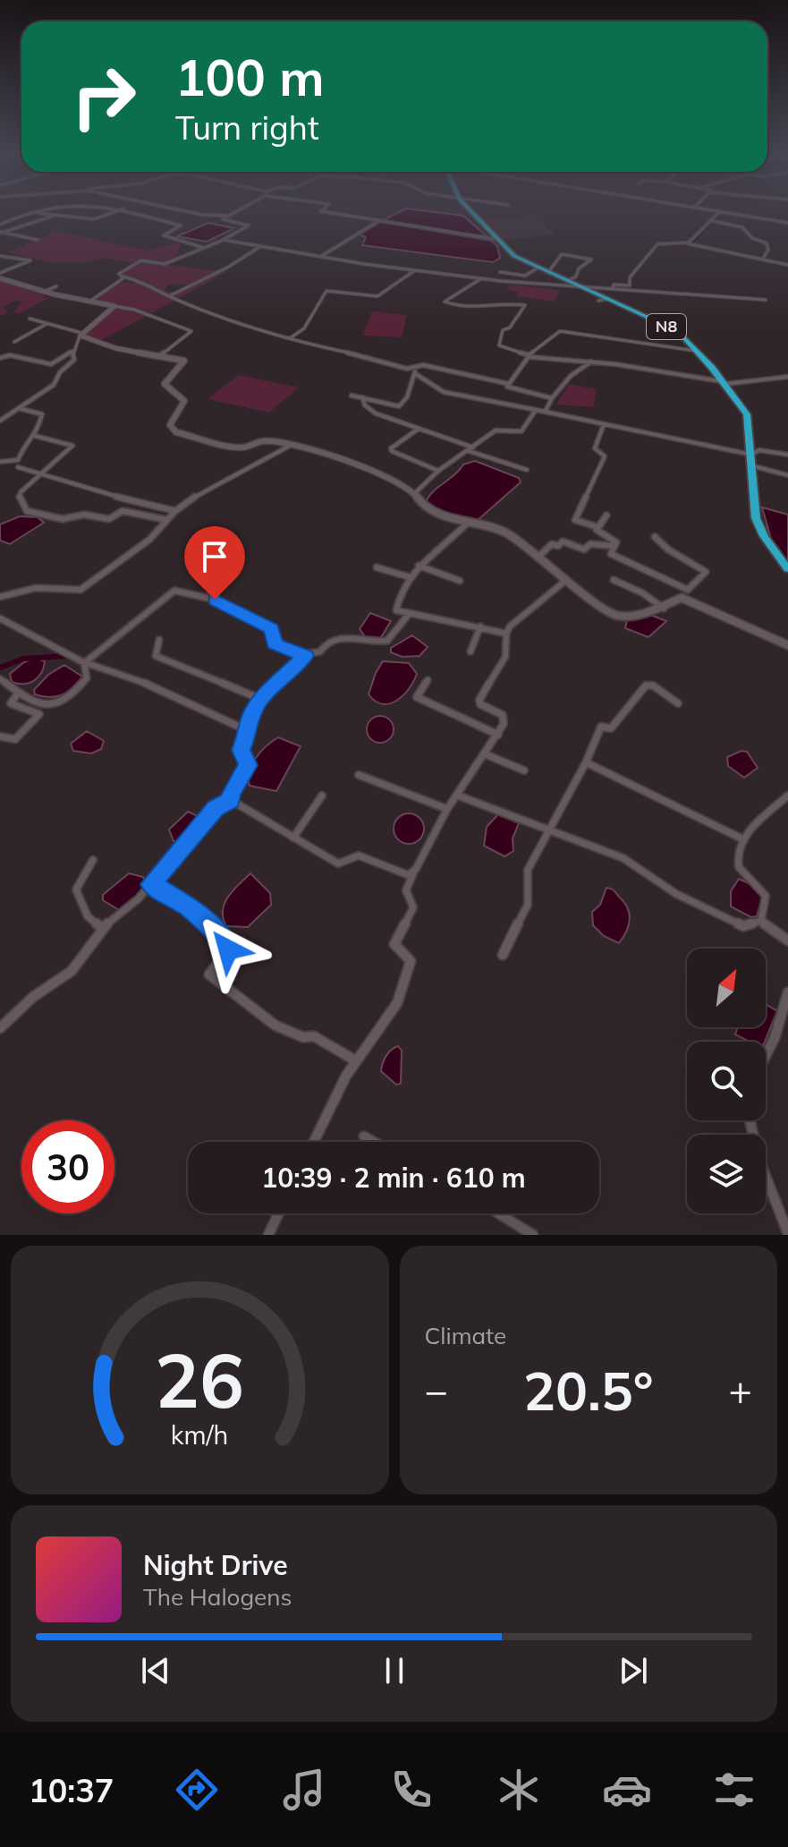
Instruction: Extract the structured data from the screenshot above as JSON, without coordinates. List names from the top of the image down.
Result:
{
  "streets": {
    "highway": ["N8"]
  },
  "north": "top right",
  "page": {
    "turn": ["100 m", "Turn right"],
    "limit": "30",
    "trip": "10:39 · 2 min · 610 m",
    "tile": "Climate",
    "heat": ["−", "20.5°", "+"],
    "song": ["Night Drive", "The Halogens"],
    "tabs": "10:37",
    "gauge": ["26", "km/h"]
  }
}
